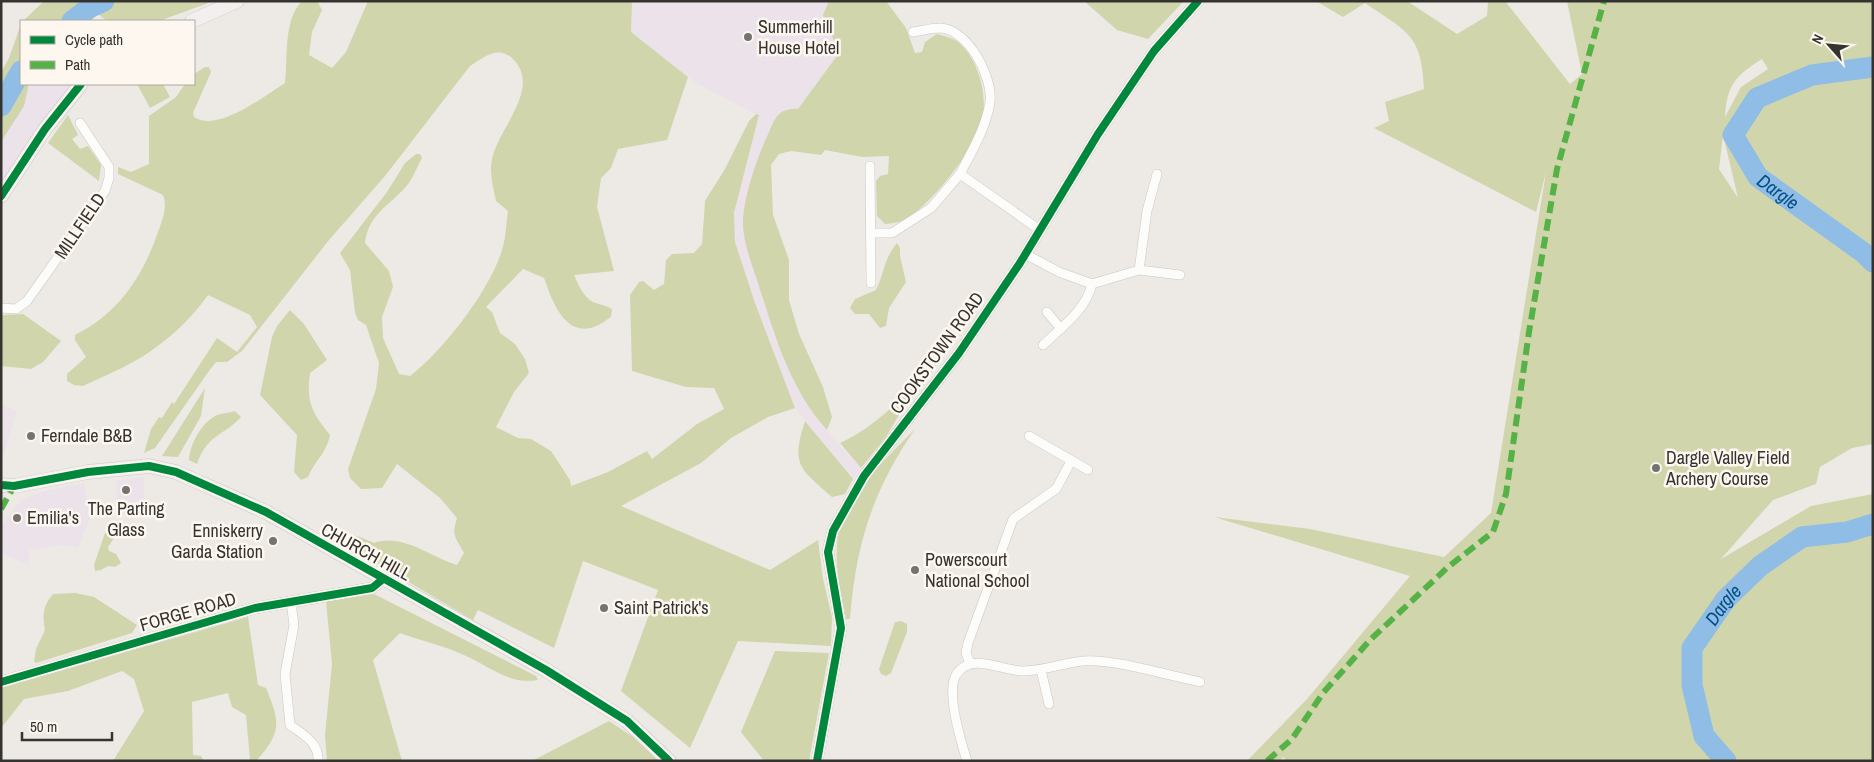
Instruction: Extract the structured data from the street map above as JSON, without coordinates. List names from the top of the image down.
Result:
{
  "streets": {
    "main road": ["CHURCH HILL"],
    "street": ["MILLFIELD", "COOKSTOWN ROAD", "FORGE ROAD"]
  },
  "crossings": [
    ["CHURCH HILL", "FORGE ROAD"]
  ],
  "water": ["Dargle"],
  "places": [
    "Summerhill House Hotel",
    "Ferndale B&B",
    "Dargle Valley Field Archery Course",
    "The Parting Glass",
    "Emilia's",
    "Enniskerry Garda Station",
    "Powerscourt National School",
    "Saint Patrick's"
  ],
  "legend": ["Cycle path", "Path"],
  "scale_bar": "50 m",
  "north": "top left"
}
